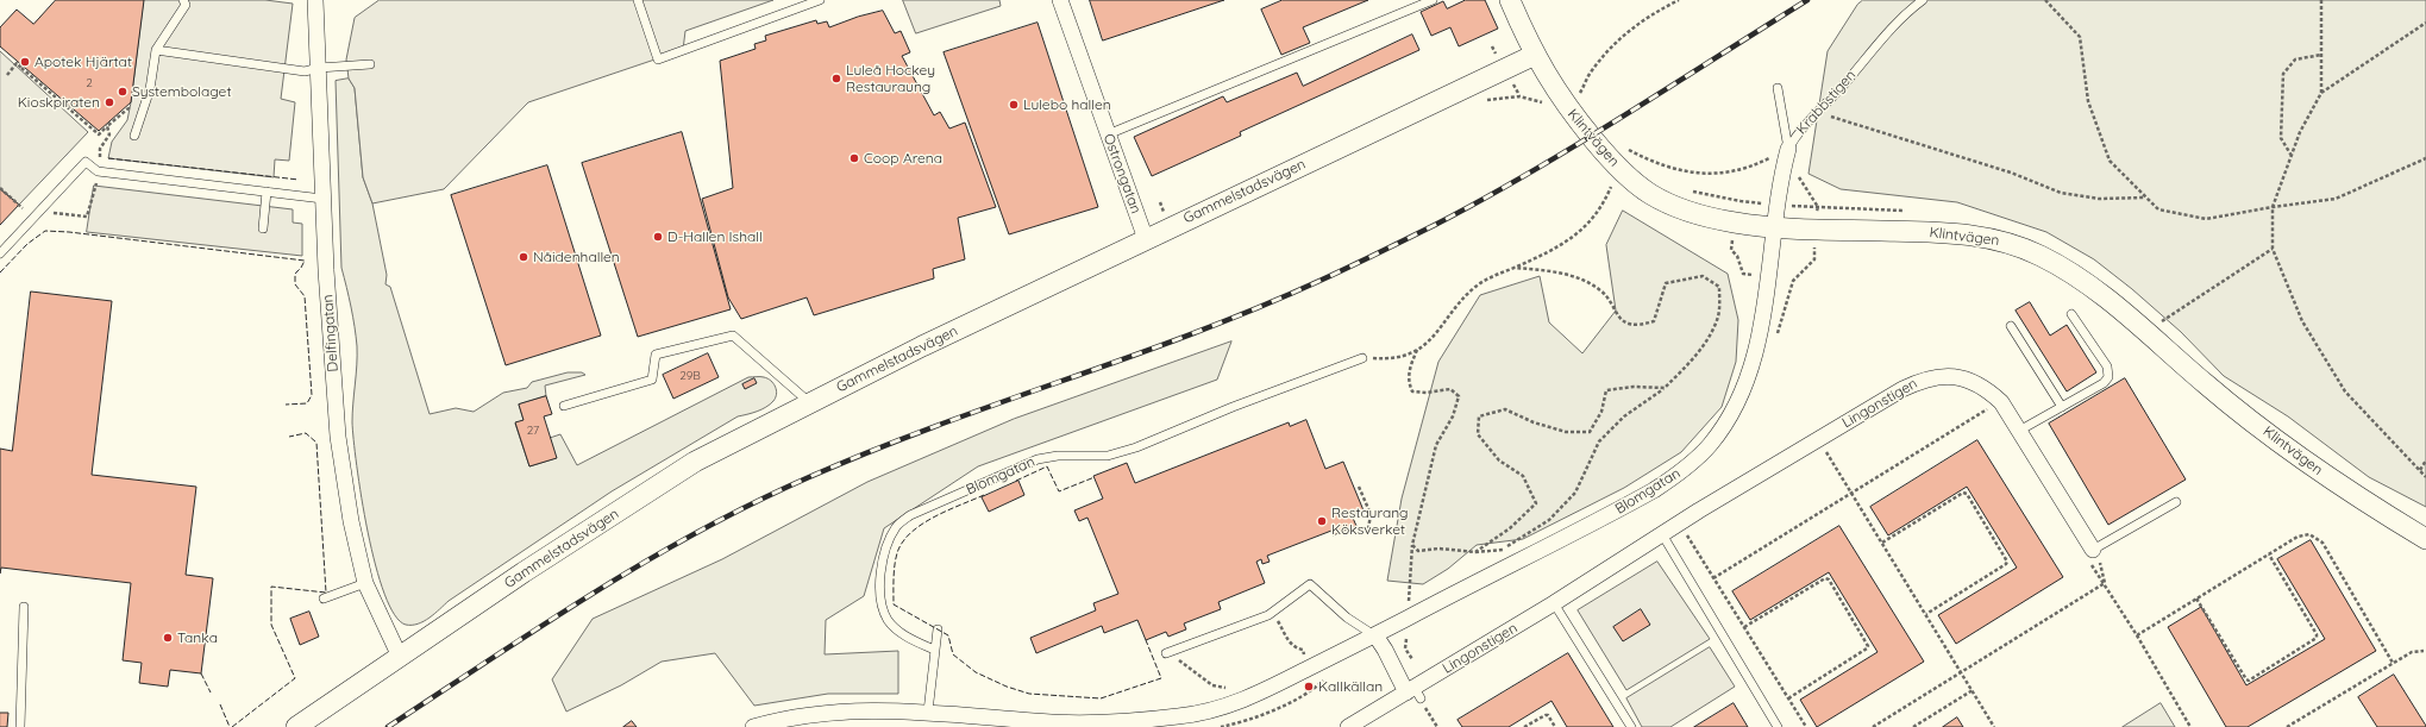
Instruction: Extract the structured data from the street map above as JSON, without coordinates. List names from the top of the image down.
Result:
{
  "streets": {
    "street": [
      "Krabbstigen",
      "Klintvägen",
      "Ostrongatan",
      "Gammelstadsvägen",
      "Delfingatan",
      "Lingonstigen",
      "Blomgatan"
    ]
  },
  "crossings": [
    ["Krabbstigen", "Klintvägen"],
    ["Krabbstigen", "Blomgatan"],
    ["Klintvägen", "Gammelstadsvägen"],
    ["Klintvägen", "Blomgatan"],
    ["Ostrongatan", "Gammelstadsvägen"],
    ["Gammelstadsvägen", "Delfingatan"]
  ],
  "places": [
    "Apotek Hjärtat",
    "Luleå Hockey Restauraung",
    "Systembolaget",
    "Kioskpiraten",
    "Lulebo hallen",
    "Coop Arena",
    "D-Hallen Ishall",
    "Nåidenhallen",
    "Restaurang Köksverket",
    "Tanka",
    "Kallkällan"
  ],
  "house_numbers": ["2", "29B", "27"]
}
